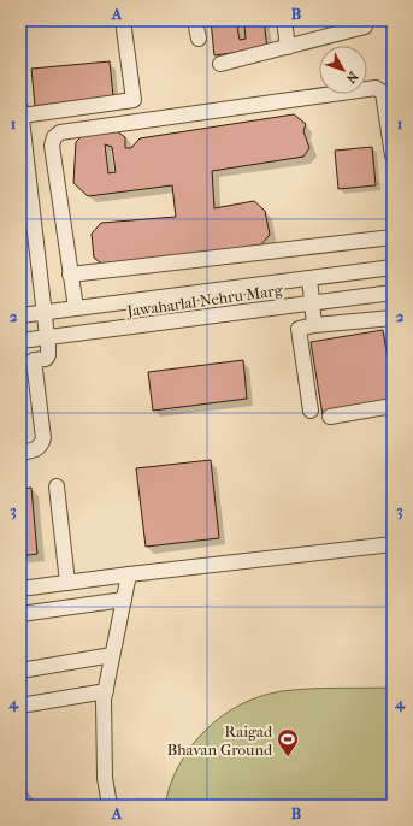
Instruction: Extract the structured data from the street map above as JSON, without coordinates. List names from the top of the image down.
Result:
{
  "streets": {
    "street": ["Jawaharlal Nehru Marg"]
  },
  "places": {
    "sports": ["Raigad Bhavan Ground"]
  },
  "north": "bottom right",
  "grid": {
    "columns": ["A", "B"],
    "rows": [
      "1",
      "2",
      "3",
      "4"
    ]
  }
}
